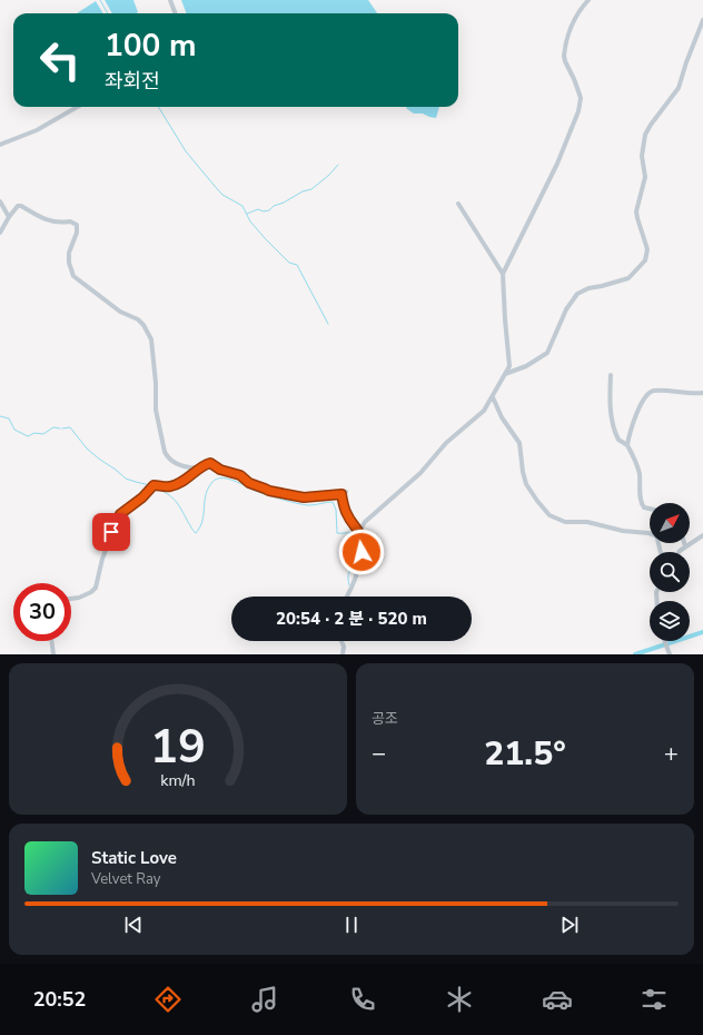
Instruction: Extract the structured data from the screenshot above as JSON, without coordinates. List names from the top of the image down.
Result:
{
  "north": "top right",
  "page": {
    "turn": ["100 m", "좌회전"],
    "limit": "30",
    "trip": "20:54 · 2 분 · 520 m",
    "tile": "공조",
    "heat": ["−", "21.5°", "+"],
    "song": ["Static Love", "Velvet Ray"],
    "tabs": "20:52",
    "gauge": ["19", "km/h"]
  }
}
